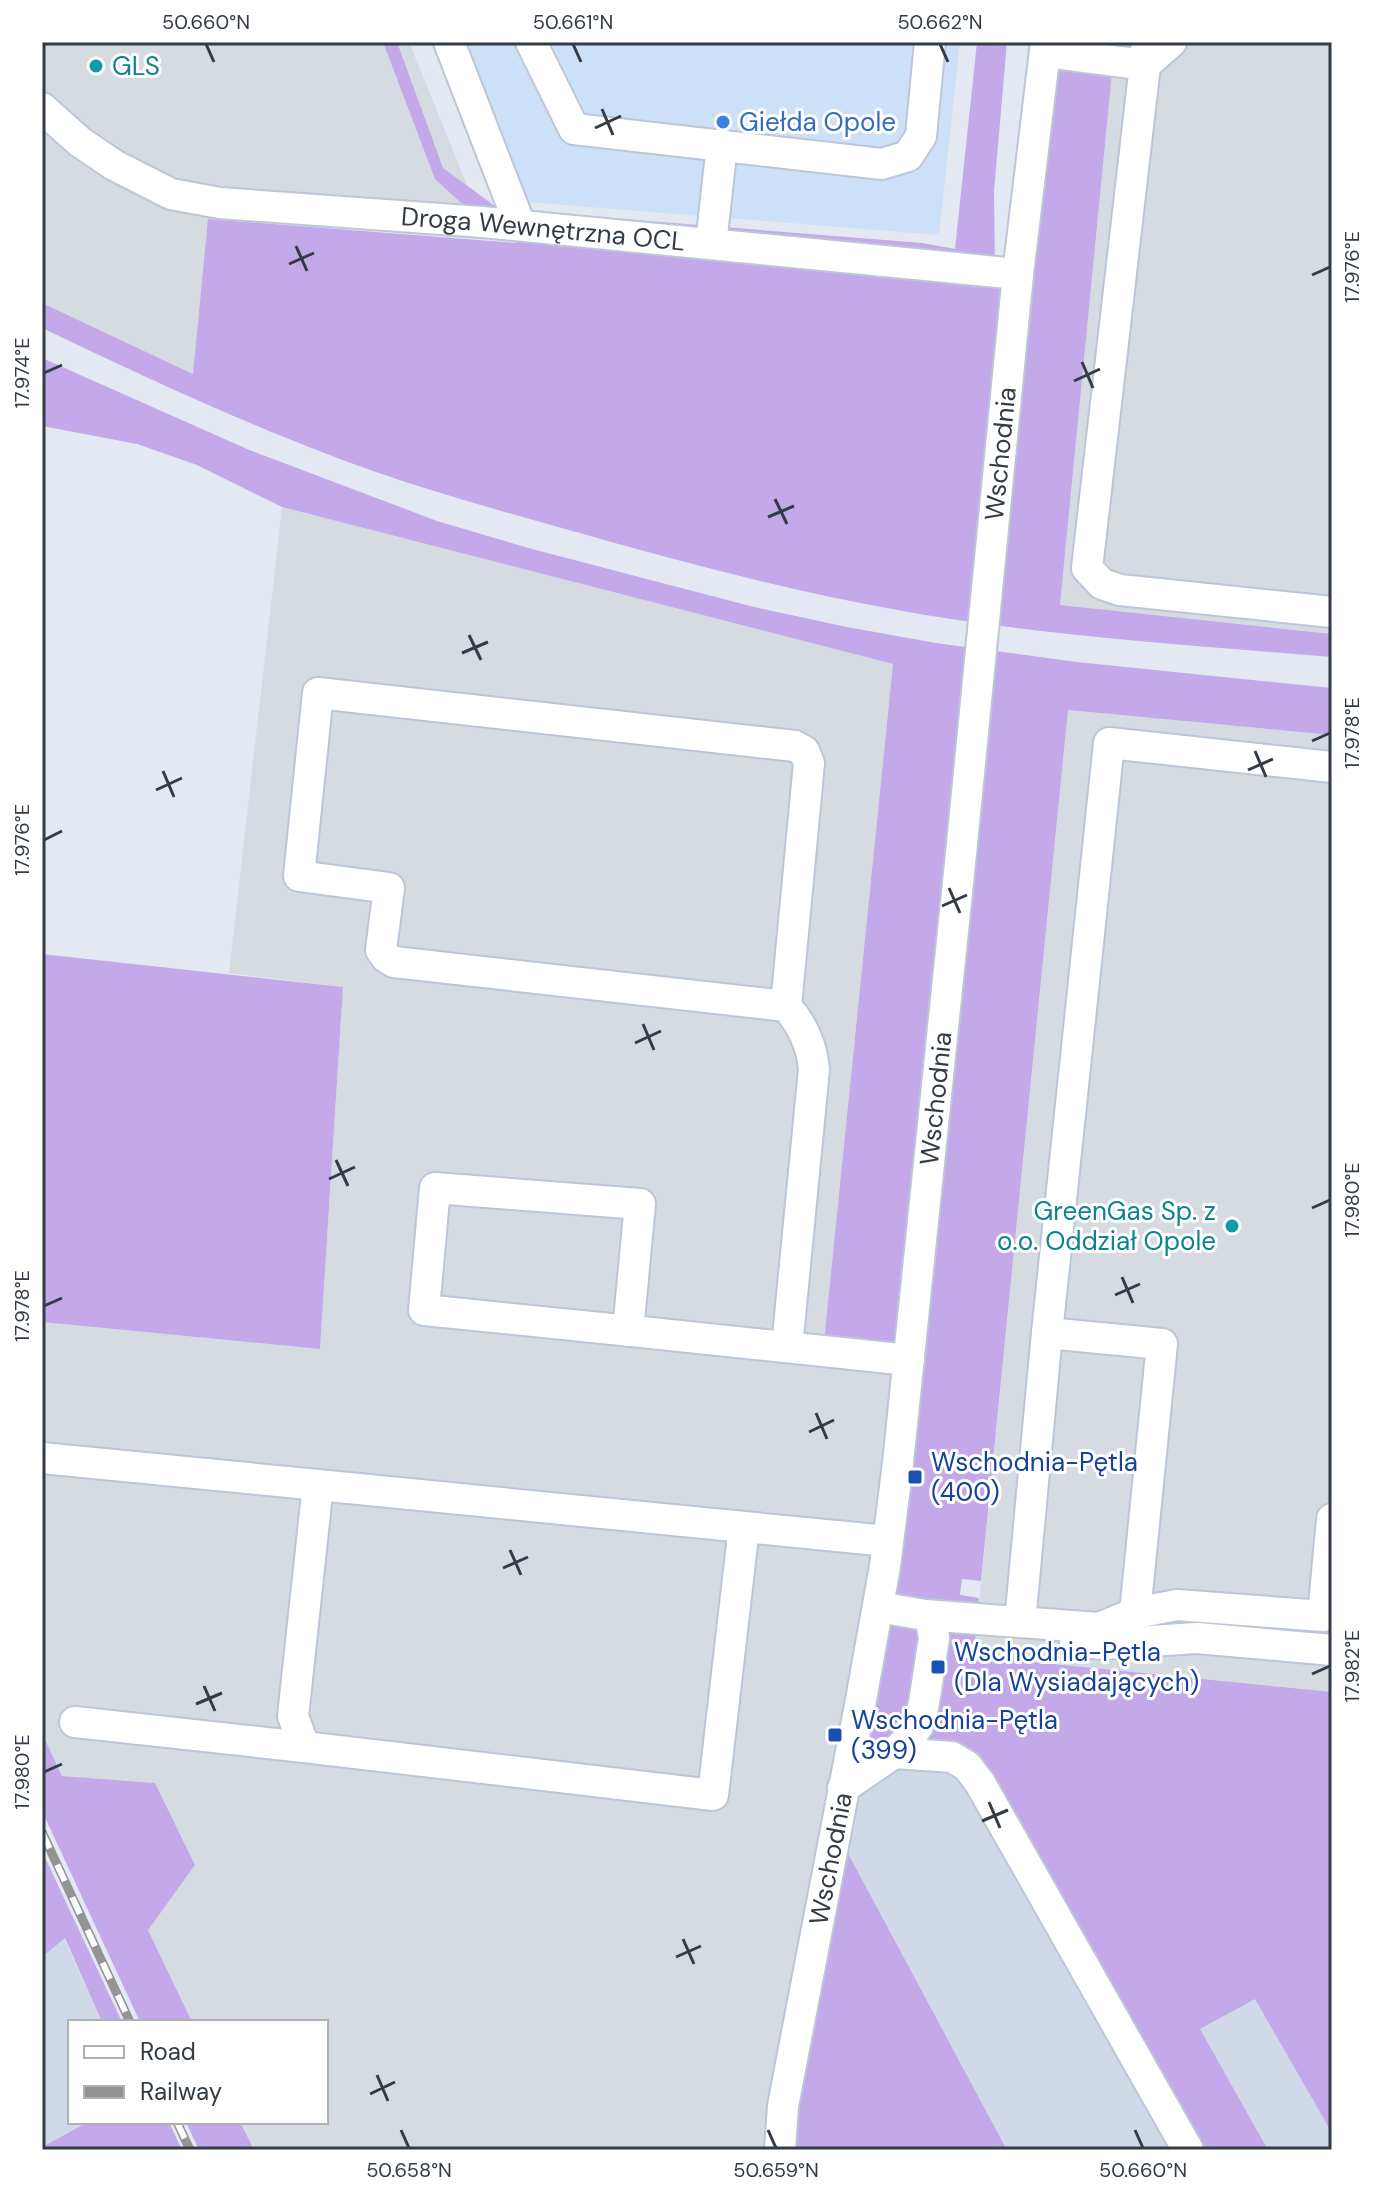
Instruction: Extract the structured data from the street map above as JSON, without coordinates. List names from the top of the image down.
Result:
{
  "streets": {
    "street": ["Droga Wewnętrzna OCL", "Wschodnia"]
  },
  "crossings": [
    ["Droga Wewnętrzna OCL", "Wschodnia"]
  ],
  "places": {
    "other": ["GLS", "Giełda Opole", "GreenGas Sp. z o.o. Oddział Opole"],
    "transit": ["Wschodnia-Pętla (400)", "Wschodnia-Pętla (Dla Wysiadających)", "Wschodnia-Pętla (399)"]
  },
  "legend": ["Road", "Railway"],
  "coordinates": [
    "50.660°N",
    "50.661°N",
    "50.662°N",
    "17.976°E",
    "17.974°E",
    "17.978°E",
    "17.980°E",
    "17.982°E",
    "50.658°N",
    "50.659°N"
  ]
}
